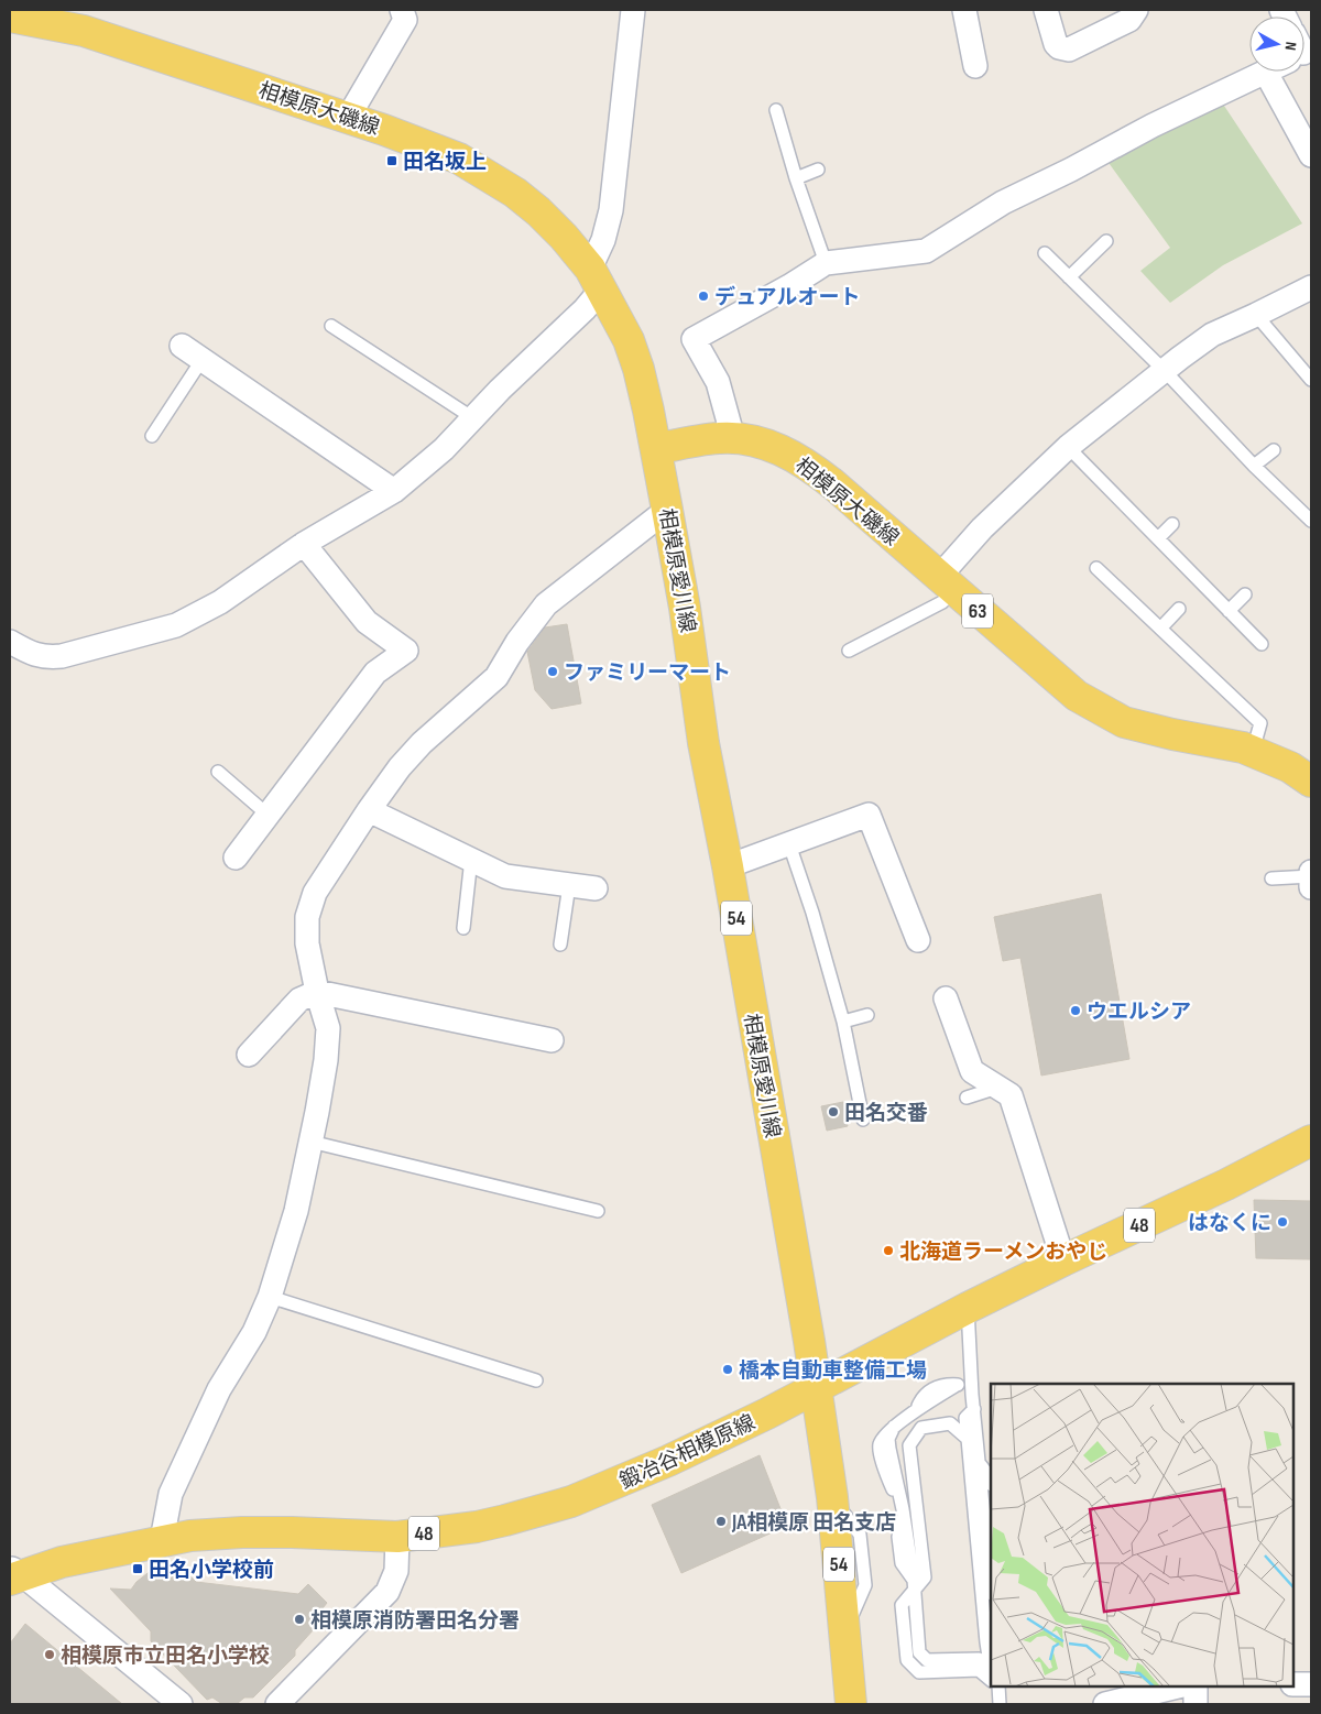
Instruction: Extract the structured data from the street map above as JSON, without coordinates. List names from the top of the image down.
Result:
{
  "streets": {
    "main road": [
      "相模原大磯線",
      "相模原愛川線",
      "63",
      "54",
      "48",
      "鍛冶谷相模原線"
    ]
  },
  "crossings": [
    ["相模原大磯線", "相模原愛川線"],
    ["相模原愛川線", "鍛冶谷相模原線"]
  ],
  "places": {
    "transit": ["田名坂上", "田名小学校前"],
    "other": [
      "デュアルオート",
      "ファミリーマート",
      "ウエルシア",
      "田名交番",
      "はなくに",
      "北海道ラーメンおやじ",
      "橋本自動車整備工場",
      "JA相模原 田名支店",
      "相模原消防署田名分署",
      "相模原市立田名小学校"
    ]
  },
  "north": "right"
}
